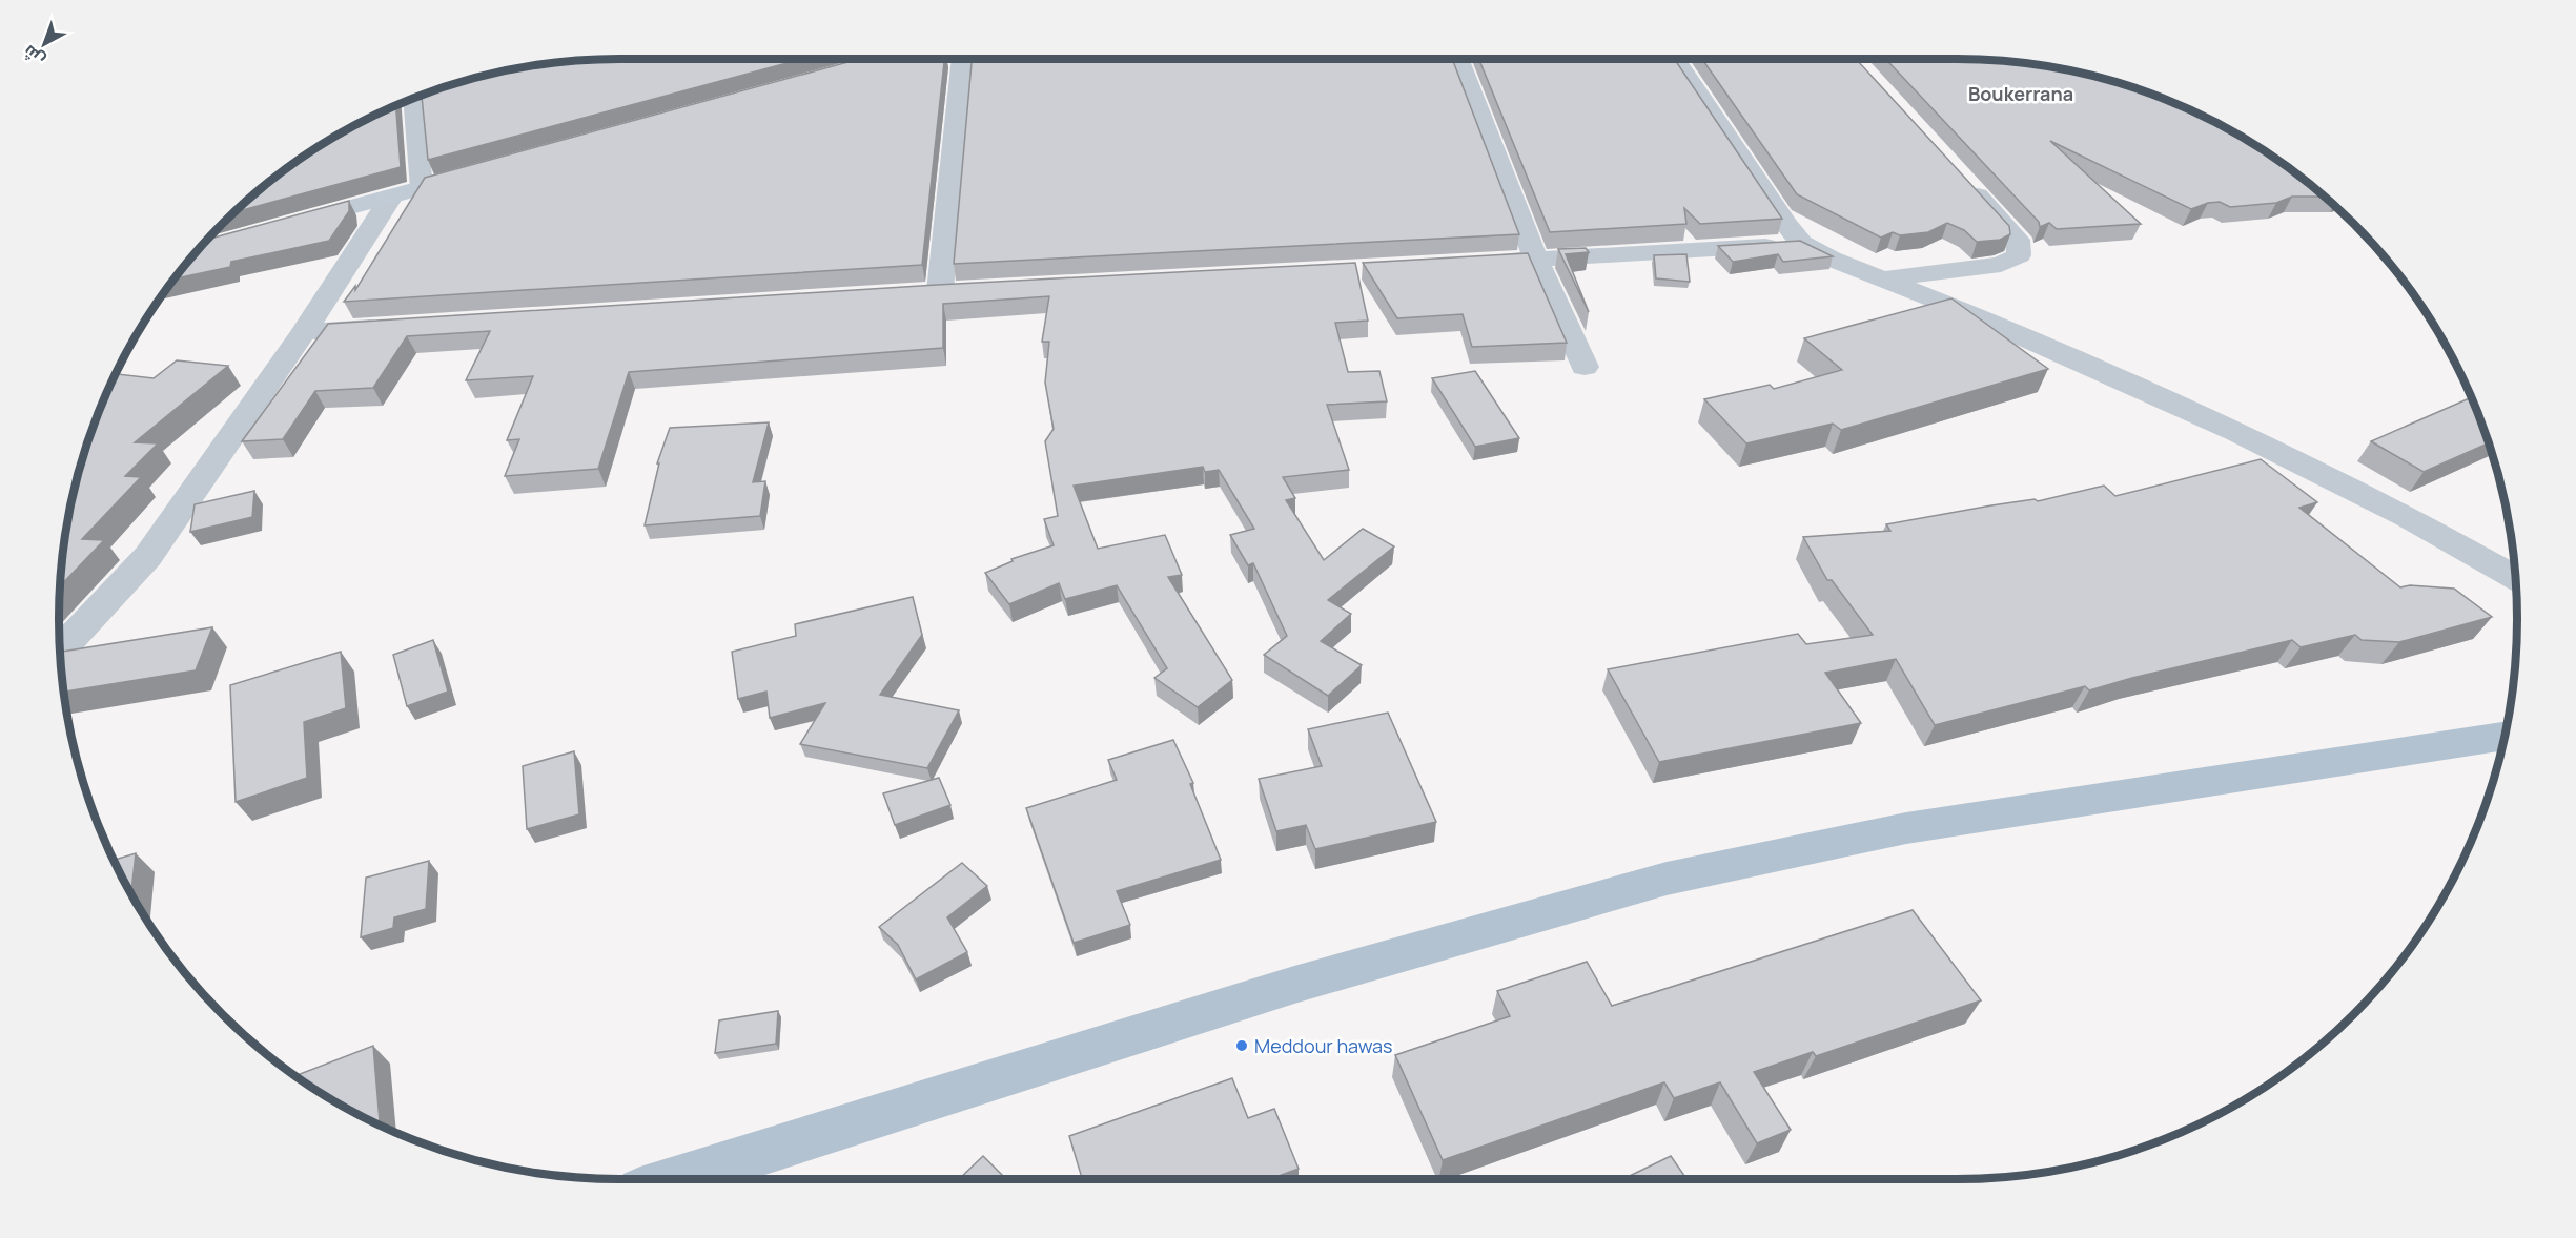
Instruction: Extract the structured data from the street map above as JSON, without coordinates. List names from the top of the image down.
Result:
{
  "districts": ["Boukerrana"],
  "places": ["Meddour hawas"],
  "north": "bottom left"
}
